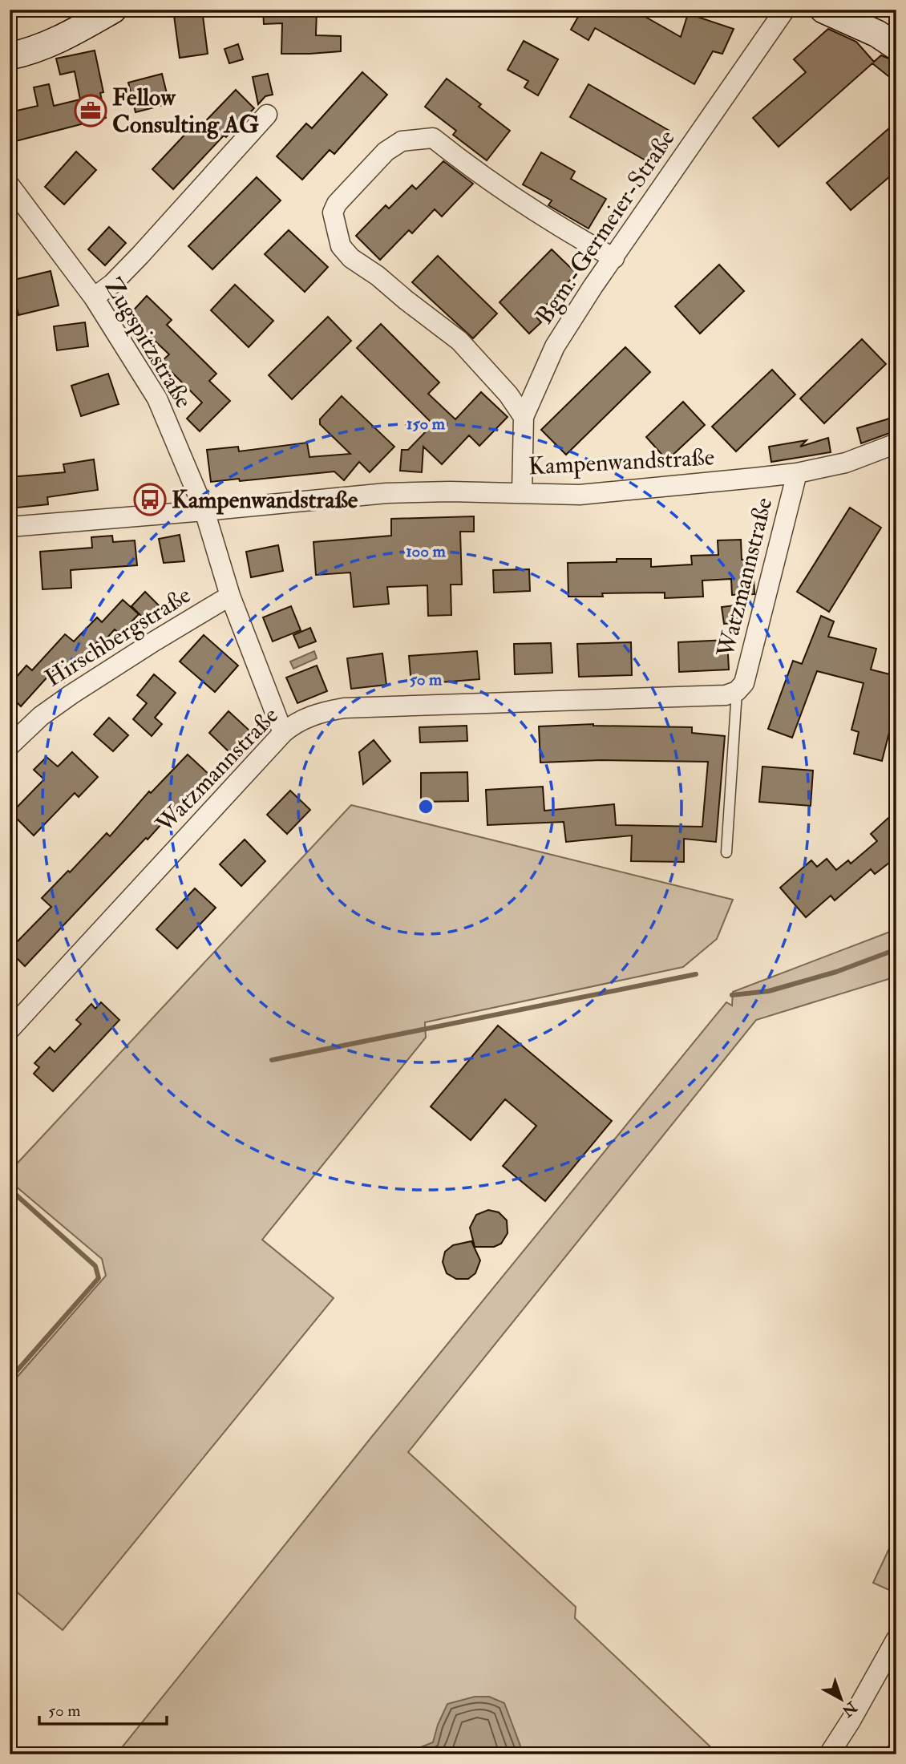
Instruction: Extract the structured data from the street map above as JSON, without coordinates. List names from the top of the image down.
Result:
{
  "streets": {
    "street": [
      "Bgm.-Germeier-Straße",
      "Zugspitzstraße",
      "Kampenwandstraße",
      "Watzmannstraße",
      "Hirschbergstraße"
    ]
  },
  "crossings": [
    ["Bgm.-Germeier-Straße", "Kampenwandstraße"],
    ["Zugspitzstraße", "Kampenwandstraße"],
    ["Zugspitzstraße", "Watzmannstraße"],
    ["Zugspitzstraße", "Hirschbergstraße"],
    ["Kampenwandstraße", "Watzmannstraße"]
  ],
  "places": {
    "office": ["Fellow Consulting AG"],
    "bus stop": ["Kampenwandstraße"]
  },
  "scale_bar": "50 m",
  "north": "bottom right",
  "rings": ["150 m", "100 m", "50 m"]
}
